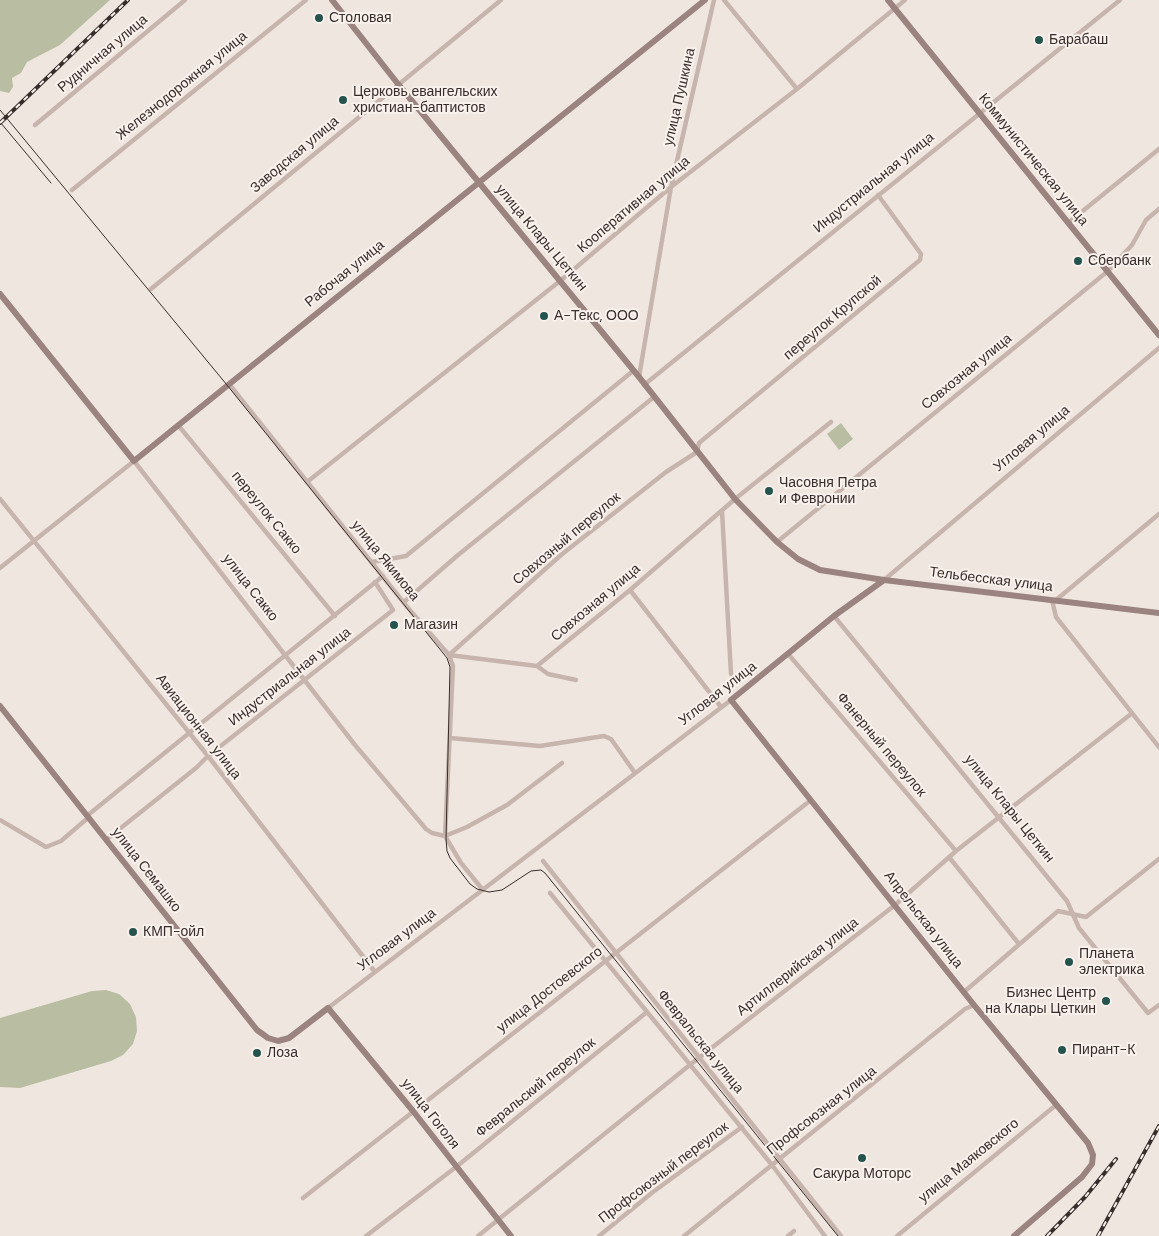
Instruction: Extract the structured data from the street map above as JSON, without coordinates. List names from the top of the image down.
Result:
{
  "streets": {
    "street": [
      "Рудничная улица",
      "Железнодорожная улица",
      "улица Пушкина",
      "Заводская улица",
      "Коммунистическая улица",
      "Индустриальная улица",
      "Кооперативная улица",
      "улица Клары Цеткин",
      "Рабочая улица",
      "переулок Крупской",
      "Совхозная улица",
      "Угловая улица",
      "переулок Сакко",
      "Совхозный переулок",
      "улица Якимова",
      "Тельбесская улица",
      "улица Сакко",
      "Авиационная улица",
      "Фанерный переулок",
      "улица Семашко",
      "Апрельская улица",
      "Артиллерийская улица",
      "улица Достоевского",
      "Февральская улица",
      "Февральский переулок",
      "Профсоюзная улица",
      "улица Гоголя",
      "улица Маяковского",
      "Профсоюзный переулок"
    ]
  },
  "crossings": [
    ["улица Пушкина", "Кооперативная улица"],
    ["улица Пушкина", "улица Клары Цеткин"],
    ["Заводская улица", "улица Клары Цеткин"],
    ["Коммунистическая улица", "Индустриальная улица"],
    ["Коммунистическая улица", "Кооперативная улица"],
    ["Коммунистическая улица", "Совхозная улица"],
    ["Индустриальная улица", "улица Клары Цеткин"],
    ["Индустриальная улица", "переулок Крупской"],
    ["Индустриальная улица", "переулок Сакко"],
    ["Индустриальная улица", "улица Якимова"],
    ["Индустриальная улица", "улица Сакко"],
    ["Индустриальная улица", "Авиационная улица"],
    ["Индустриальная улица", "улица Семашко"],
    ["Кооперативная улица", "улица Клары Цеткин"],
    ["Кооперативная улица", "улица Якимова"],
    ["улица Клары Цеткин", "Рабочая улица"],
    ["улица Клары Цеткин", "переулок Крупской"],
    ["улица Клары Цеткин", "Совхозная улица"],
    ["улица Клары Цеткин", "Угловая улица"],
    ["улица Клары Цеткин", "Совхозный переулок"],
    ["улица Клары Цеткин", "Тельбесская улица"],
    ["улица Клары Цеткин", "Артиллерийская улица"],
    ["Рабочая улица", "переулок Сакко"],
    ["Рабочая улица", "улица Якимова"],
    ["Рабочая улица", "улица Сакко"],
    ["Рабочая улица", "Авиационная улица"],
    ["переулок Крупской", "Совхозный переулок"],
    ["Угловая улица", "Тельбесская улица"],
    ["Угловая улица", "Авиационная улица"],
    ["Угловая улица", "Фанерный переулок"],
    ["Угловая улица", "улица Семашко"],
    ["Угловая улица", "Апрельская улица"],
    ["Угловая улица", "улица Гоголя"],
    ["Совхозный переулок", "улица Якимова"],
    ["Фанерный переулок", "Артиллерийская улица"],
    ["Апрельская улица", "Артиллерийская улица"],
    ["Апрельская улица", "улица Достоевского"],
    ["Апрельская улица", "Профсоюзная улица"],
    ["Апрельская улица", "улица Маяковского"],
    ["Артиллерийская улица", "Февральская улица"],
    ["Артиллерийская улица", "улица Гоголя"],
    ["улица Достоевского", "Февральская улица"],
    ["улица Достоевского", "улица Гоголя"],
    ["Февральская улица", "Профсоюзная улица"],
    ["Февральский переулок", "улица Гоголя"]
  ],
  "places": [
    "Столовая",
    "Барабаш",
    "Церковь евангельских христиан-баптистов",
    "Сбербанк",
    "А-Текс, ООО",
    "Часовня Петра и Февронии",
    "Магазин",
    "КМП-ойл",
    "Планета электрика",
    "Бизнес Центр на Клары Цеткин",
    "Пирант-К",
    "Лоза",
    "Сакура Моторс"
  ]
}
